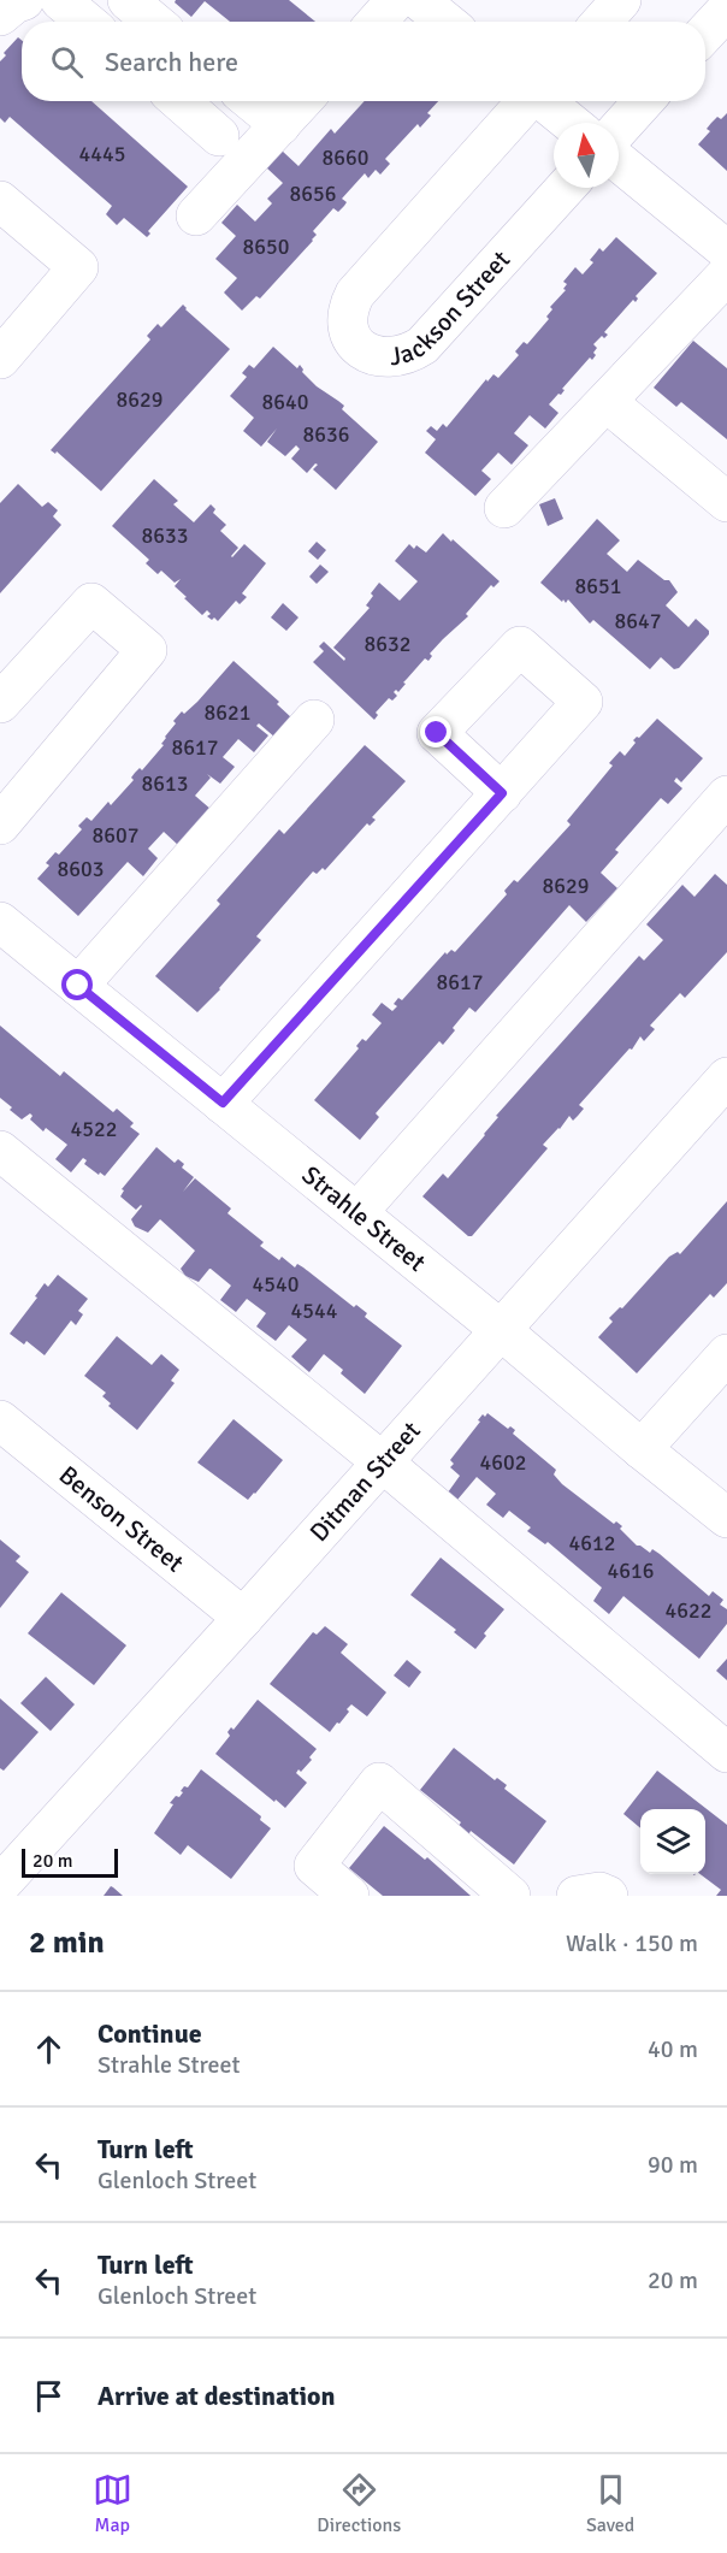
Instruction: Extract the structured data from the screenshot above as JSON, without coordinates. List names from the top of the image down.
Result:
{
  "streets": {
    "street": [
      "Jackson Street",
      "Strahle Street",
      "Ditman Street",
      "Benson Street"
    ]
  },
  "crossings": [
    ["Strahle Street", "Ditman Street"],
    ["Ditman Street", "Benson Street"]
  ],
  "house_numbers": [
    "4445",
    "8660",
    "8656",
    "8650",
    "8629",
    "8640",
    "8636",
    "8633",
    "8651",
    "8647",
    "8632",
    "8621",
    "8617",
    "8613",
    "8607",
    "8603",
    "8629",
    "8617",
    "4522",
    "4540",
    "4544",
    "4602",
    "4612",
    "4616",
    "4622"
  ],
  "scale_bar": "20 m",
  "north": "top",
  "page": {
    "search": "Search here",
    "scale": "20 m",
    "heading": ["2 min", "Walk · 150 m"],
    "list": [
      ["Continue", "Strahle Street", "40 m"],
      ["Turn left", "Glenloch Street", "90 m"],
      ["Turn left", "Glenloch Street", "20 m"],
      "Arrive at destination"
    ],
    "nav": ["Map", "Directions", "Saved"]
  }
}
